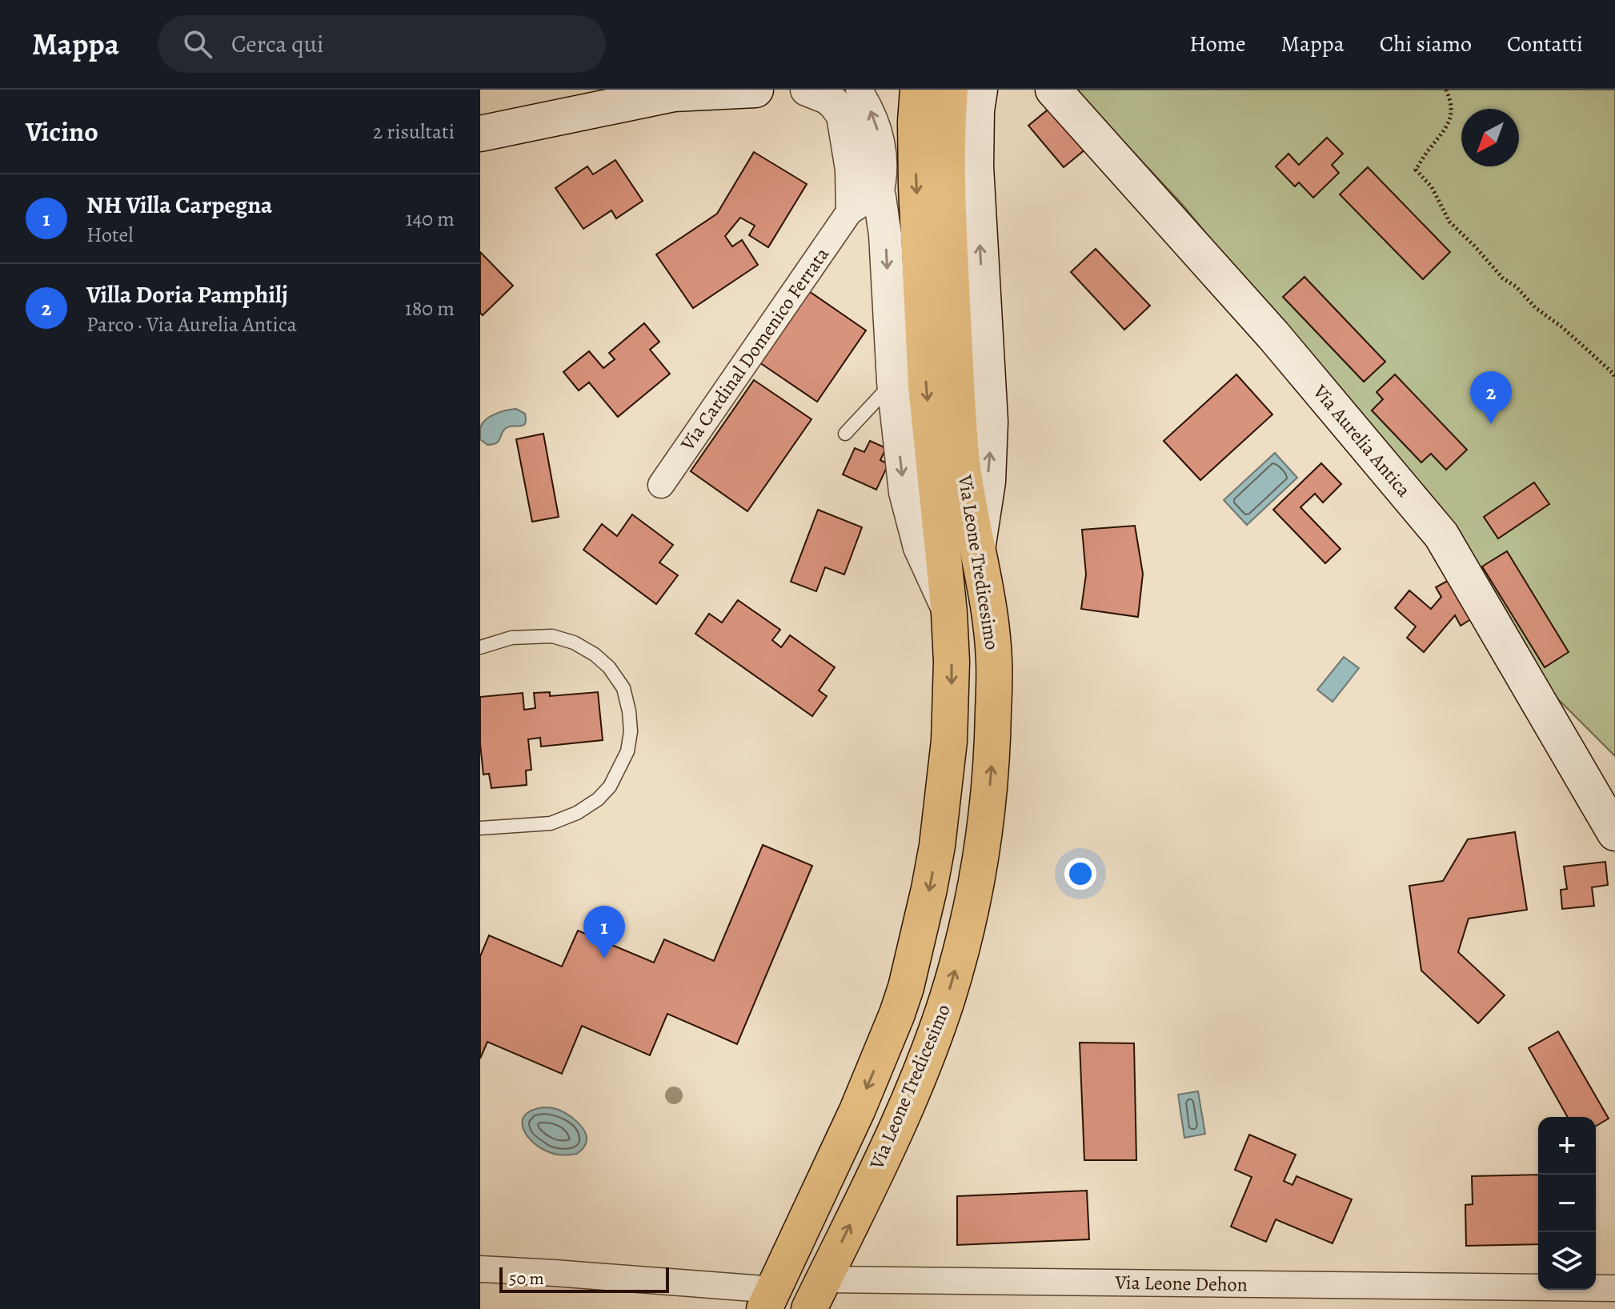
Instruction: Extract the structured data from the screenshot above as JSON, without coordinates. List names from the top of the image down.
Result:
{
  "streets": {
    "main road": ["Via Aurelia Antica", "Via Leone Tredicesimo"],
    "street": ["Via Cardinal Domenico Ferrata", "Via Leone Dehon"]
  },
  "crossings": [
    ["Via Leone Tredicesimo", "Via Leone Dehon"]
  ],
  "scale_bar": "50 m",
  "north": "bottom left",
  "page": {
    "header": "Mappa",
    "search": "Cerca qui",
    "nav": [
      "Home",
      "Mappa",
      "Chi siamo",
      "Contatti"
    ],
    "heading": ["Vicino", "2 risultati"],
    "list": [
      {
        "mark": "1",
        "name": "NH Villa Carpegna",
        "note": "Hotel",
        "value": "140 m"
      },
      {
        "mark": "2",
        "name": "Villa Doria Pamphilj",
        "note": "Parco · Via Aurelia Antica",
        "value": "180 m"
      }
    ],
    "pins": ["2", "1"],
    "map_buttons": ["+", "−"],
    "scale": "50 m"
  }
}
